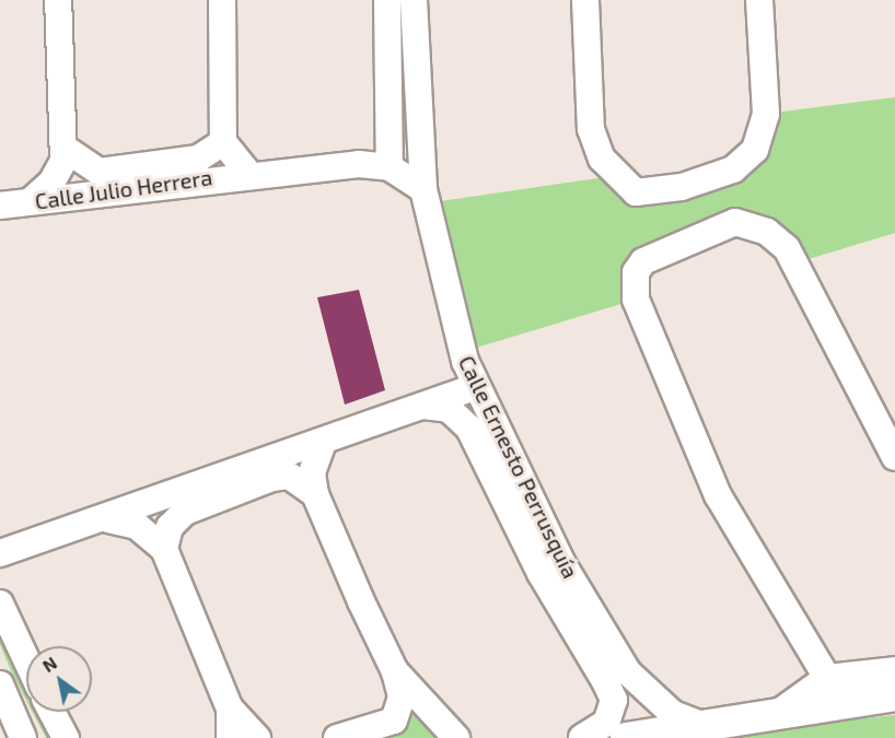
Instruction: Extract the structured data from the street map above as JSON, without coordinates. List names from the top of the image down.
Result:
{
  "streets": {
    "street": ["Calle Julio Herrera", "Calle Ernesto Perrusquía"]
  },
  "north": "top left"
}
